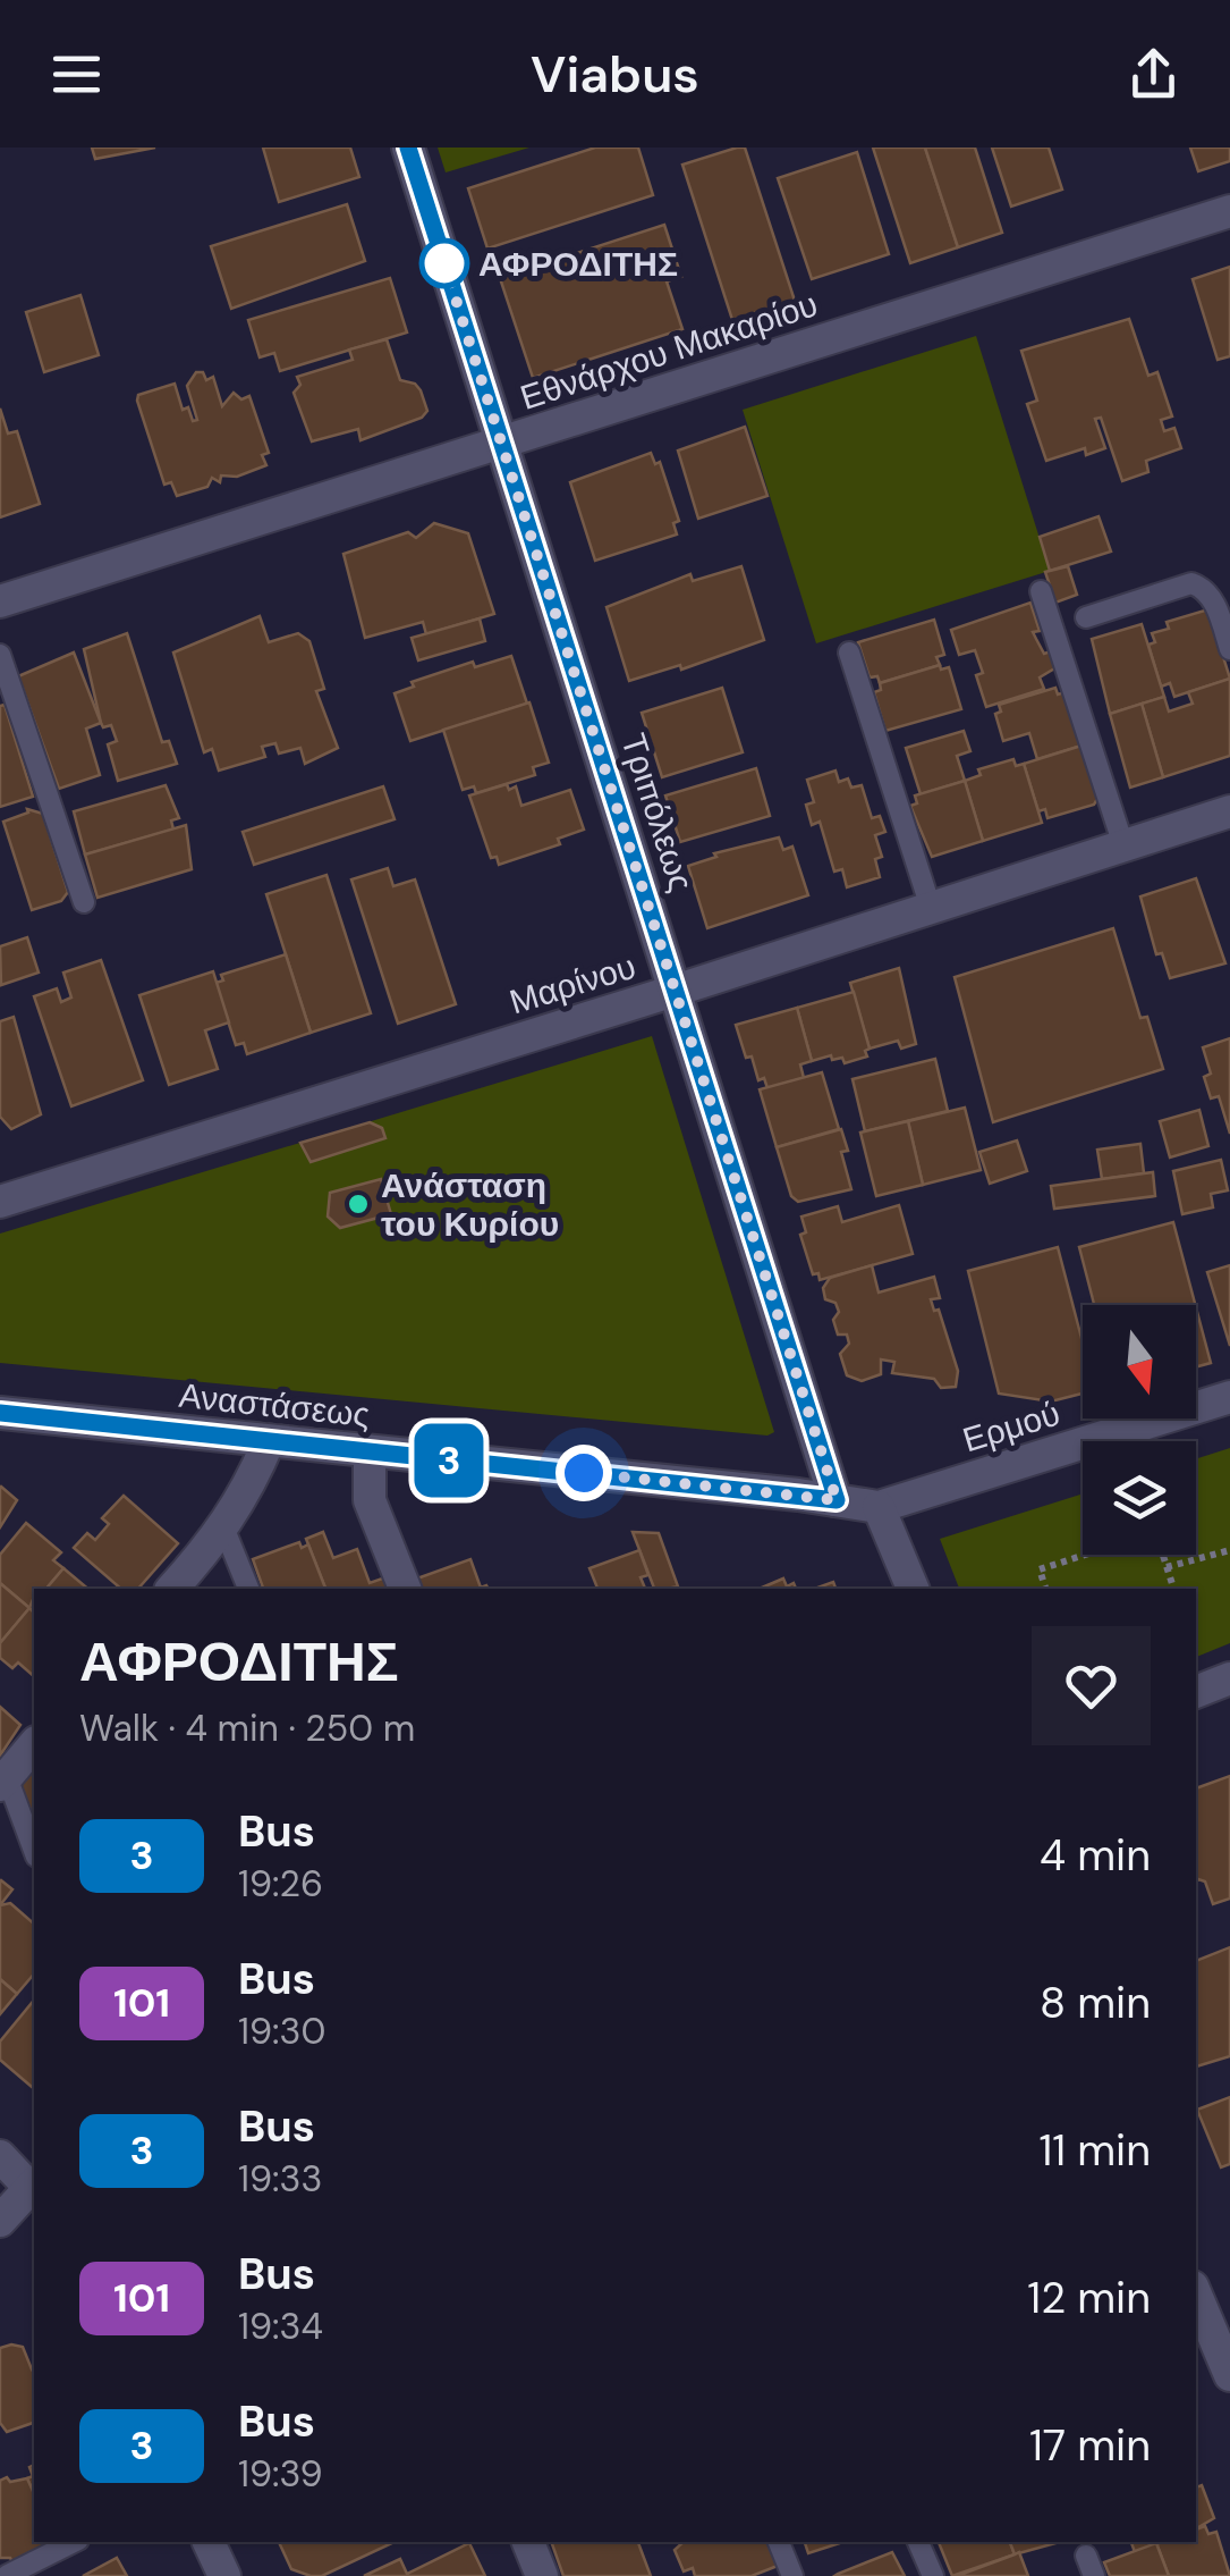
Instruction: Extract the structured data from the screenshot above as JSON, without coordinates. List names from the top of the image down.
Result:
{
  "streets": {
    "street": [
      "Εθνάρχου Μακαρίου",
      "Τριπόλεως",
      "Μαρίνου",
      "Αναστάσεως",
      "Ερμού"
    ]
  },
  "crossings": [
    ["Εθνάρχου Μακαρίου", "Τριπόλεως"],
    ["Τριπόλεως", "Μαρίνου"],
    ["Τριπόλεως", "Αναστάσεως"],
    ["Αναστάσεως", "Ερμού"]
  ],
  "places": ["ΑΦΡΟΔΙΤΗΣ", "Ανάσταση του Κυρίου"],
  "lines": ["bus line 3"],
  "north": "bottom",
  "page": {
    "header": "Viabus",
    "on_map": "3",
    "heading": ["ΑΦΡΟΔΙΤΗΣ", "Walk · 4 min · 250 m"],
    "list": [
      {
        "mark": "3",
        "name": "Bus",
        "note": "19:26",
        "value": "4 min"
      },
      {
        "mark": "101",
        "name": "Bus",
        "note": "19:30",
        "value": "8 min"
      },
      {
        "mark": "3",
        "name": "Bus",
        "note": "19:33",
        "value": "11 min"
      },
      {
        "mark": "101",
        "name": "Bus",
        "note": "19:34",
        "value": "12 min"
      },
      {
        "mark": "3",
        "name": "Bus",
        "note": "19:39",
        "value": "17 min"
      }
    ]
  }
}
